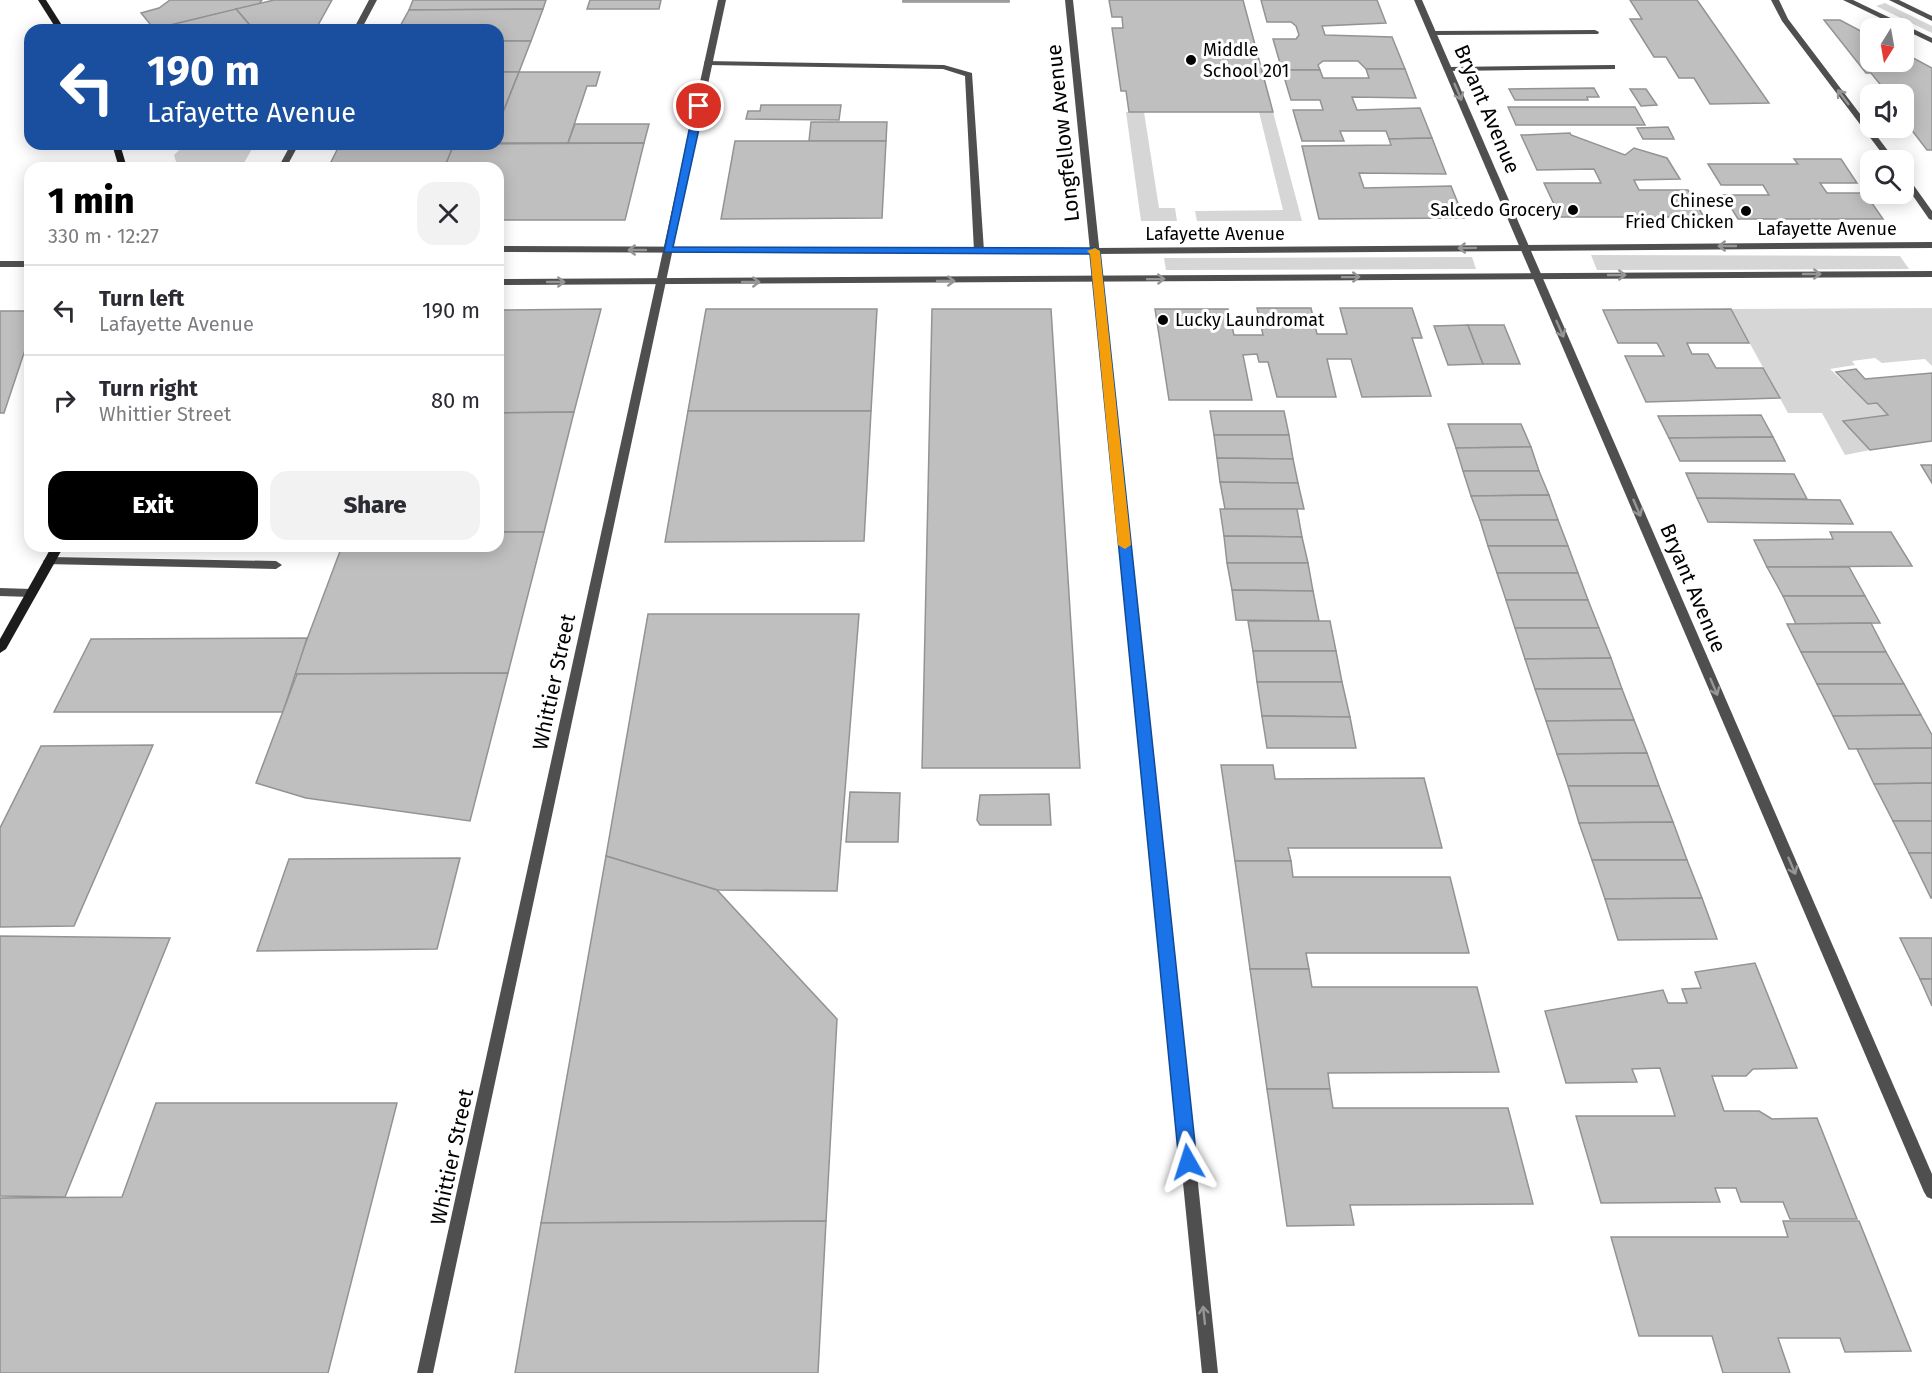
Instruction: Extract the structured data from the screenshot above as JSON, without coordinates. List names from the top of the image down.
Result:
{
  "streets": {
    "street": [
      "Bryant Avenue",
      "Longfellow Avenue",
      "Lafayette Avenue",
      "Whittier Street"
    ]
  },
  "crossings": [
    ["Bryant Avenue", "Lafayette Avenue"],
    ["Longfellow Avenue", "Lafayette Avenue"],
    ["Lafayette Avenue", "Whittier Street"]
  ],
  "one_way": ["Bryant Avenue", "Longfellow Avenue"],
  "places": [
    "Middle School 201",
    "Salcedo Grocery",
    "Chinese Fried Chicken",
    "Lucky Laundromat"
  ],
  "north": "bottom",
  "page": {
    "turn": ["190 m", "Lafayette Avenue"],
    "heading": ["1 min", "330 m · 12:27"],
    "list": [
      {
        "name": "Turn left",
        "note": "Lafayette Avenue",
        "value": "190 m"
      },
      {
        "name": "Turn right",
        "note": "Whittier Street",
        "value": "80 m"
      }
    ],
    "buttons": ["Exit", "Share"]
  }
}
